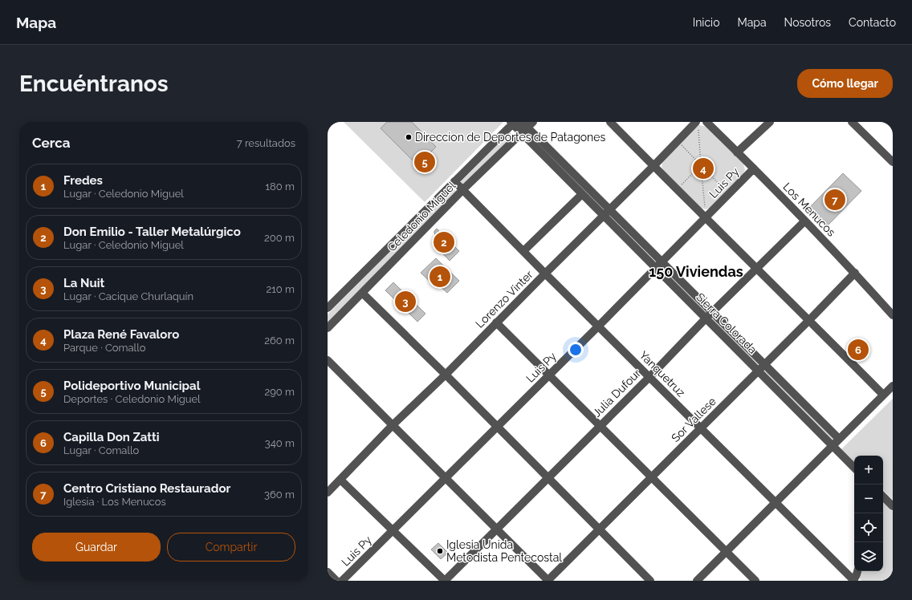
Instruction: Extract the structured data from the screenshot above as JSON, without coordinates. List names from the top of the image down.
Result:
{
  "streets": {
    "street": [
      "Luis Py",
      "Los Menucos",
      "Celedonio Miguel",
      "Lorenzo Vinter",
      "Sierra Colorada",
      "Yanquetruz",
      "Julia Dufour",
      "Sor Vallese"
    ]
  },
  "crossings": [
    ["Luis Py", "Los Menucos"],
    ["Luis Py", "Sierra Colorada"],
    ["Luis Py", "Yanquetruz"],
    ["Los Menucos", "Julia Dufour"],
    ["Los Menucos", "Sor Vallese"],
    ["Celedonio Miguel", "Sierra Colorada"],
    ["Celedonio Miguel", "Yanquetruz"],
    ["Lorenzo Vinter", "Sierra Colorada"],
    ["Lorenzo Vinter", "Yanquetruz"],
    ["Sierra Colorada", "Julia Dufour"],
    ["Sierra Colorada", "Sor Vallese"],
    ["Yanquetruz", "Julia Dufour"],
    ["Yanquetruz", "Sor Vallese"]
  ],
  "districts": ["150 Viviendas"],
  "places": ["Direccion de Deportes de Patagones", "Iglesia Unida Metodista Pentecostal"],
  "page": {
    "header": "Mapa",
    "nav": [
      "Inicio",
      "Mapa",
      "Nosotros",
      "Contacto"
    ],
    "buttons": [
      "Cómo llegar",
      ["Guardar", "Compartir"]
    ],
    "title": "Encuéntranos",
    "heading": ["Cerca", "7 resultados"],
    "pins": [
      "5",
      "4",
      "7",
      "2",
      "1",
      "3",
      "6"
    ],
    "list": [
      {
        "mark": "1",
        "name": "Fredes",
        "note": "Lugar · Celedonio Miguel",
        "value": "180 m"
      },
      {
        "mark": "2",
        "name": "Don Emilio - Taller Metalúrgico",
        "note": "Lugar · Celedonio Miguel",
        "value": "200 m"
      },
      {
        "mark": "3",
        "name": "La Nuit",
        "note": "Lugar · Cacique Churlaquín",
        "value": "210 m"
      },
      {
        "mark": "4",
        "name": "Plaza René Favaloro",
        "note": "Parque · Comallo",
        "value": "260 m"
      },
      {
        "mark": "5",
        "name": "Polideportivo Municipal",
        "note": "Deportes · Celedonio Miguel",
        "value": "290 m"
      },
      {
        "mark": "6",
        "name": "Capilla Don Zatti",
        "note": "Lugar · Comallo",
        "value": "340 m"
      },
      {
        "mark": "7",
        "name": "Centro Cristiano Restaurador",
        "note": "Iglesia · Los Menucos",
        "value": "360 m"
      }
    ],
    "map_buttons": ["+", "−"]
  }
}
